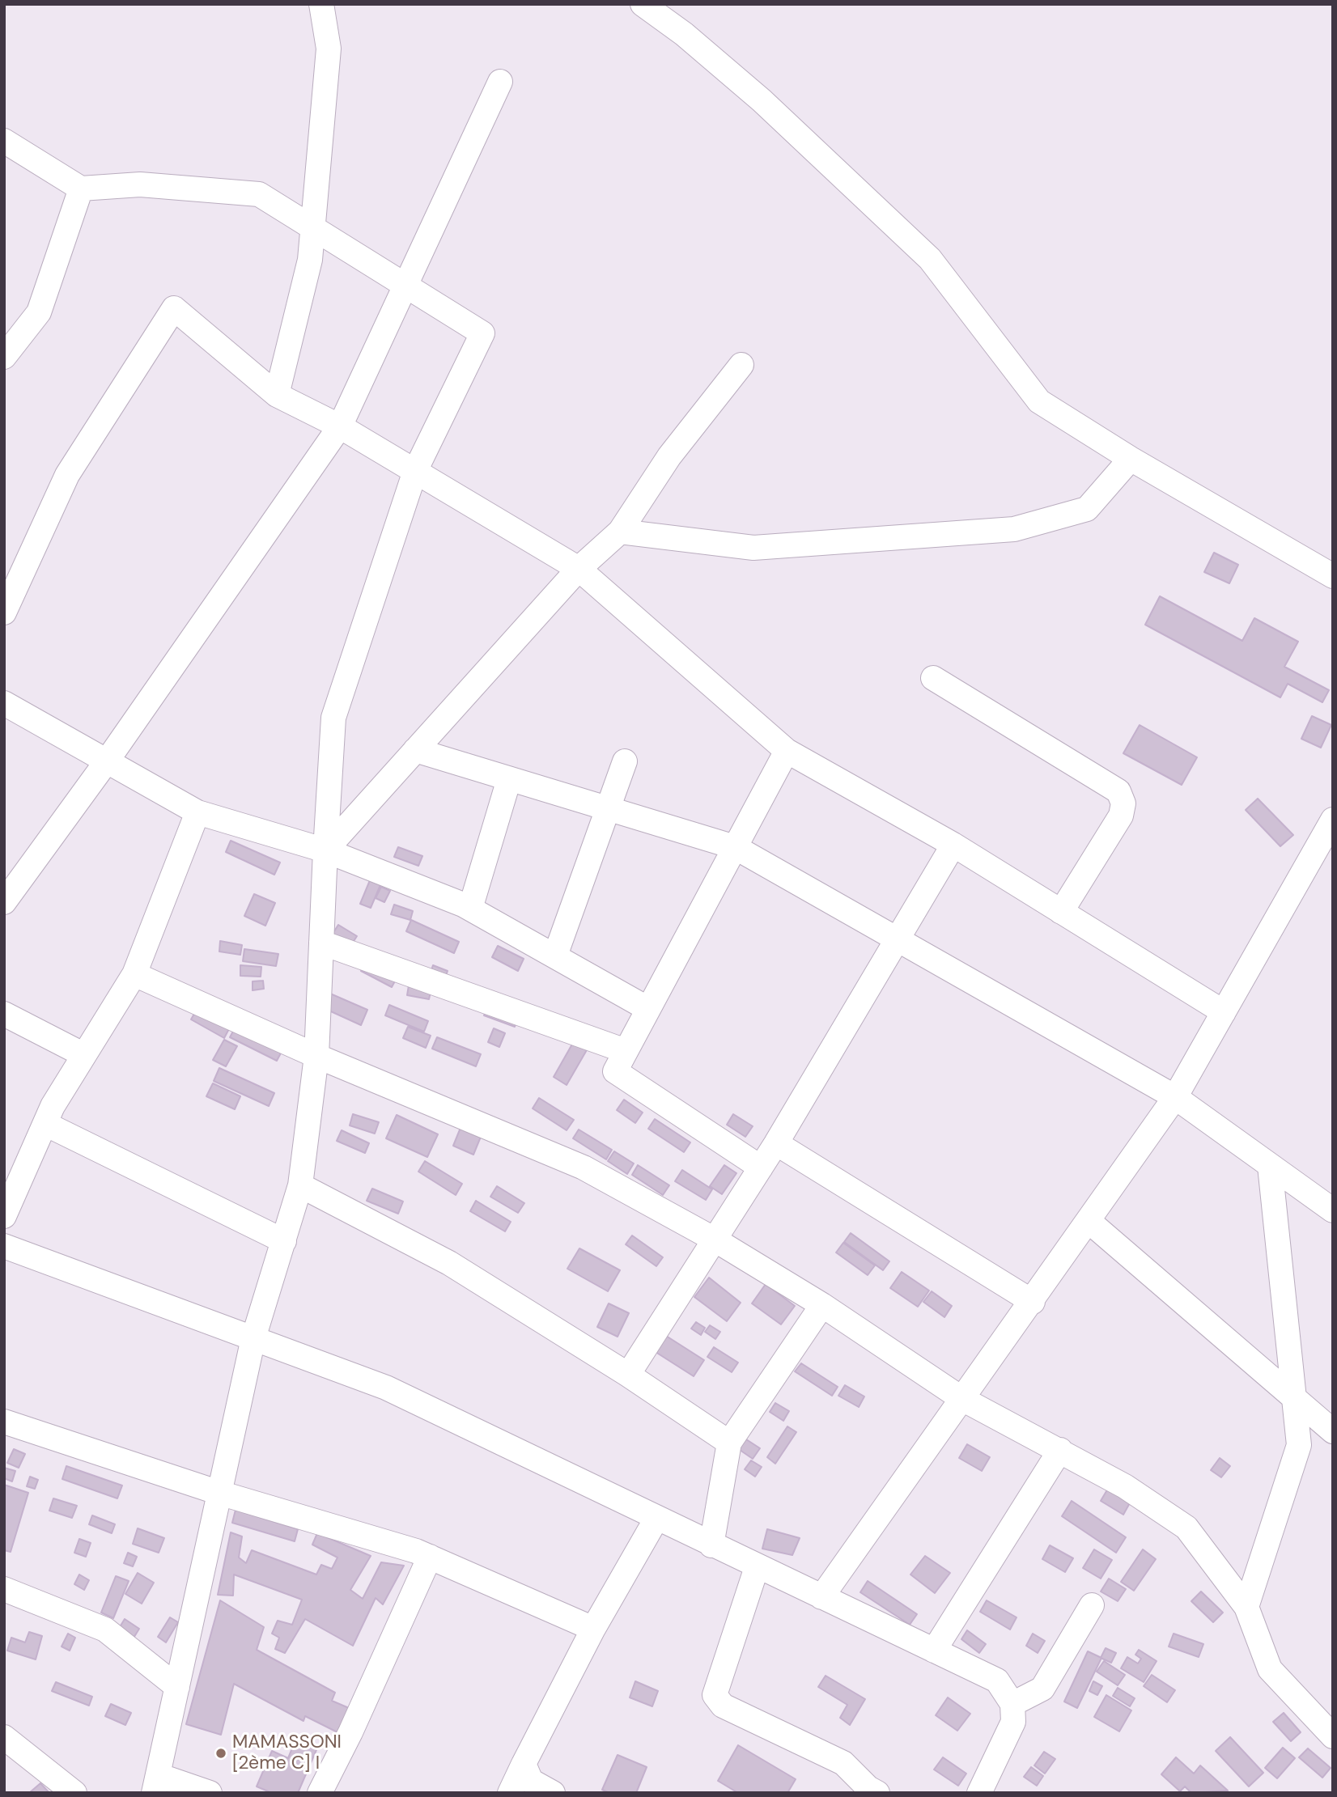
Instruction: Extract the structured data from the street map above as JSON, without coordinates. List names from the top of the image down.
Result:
{
  "places": ["MAMASSONI [2ème C] I"]
}
